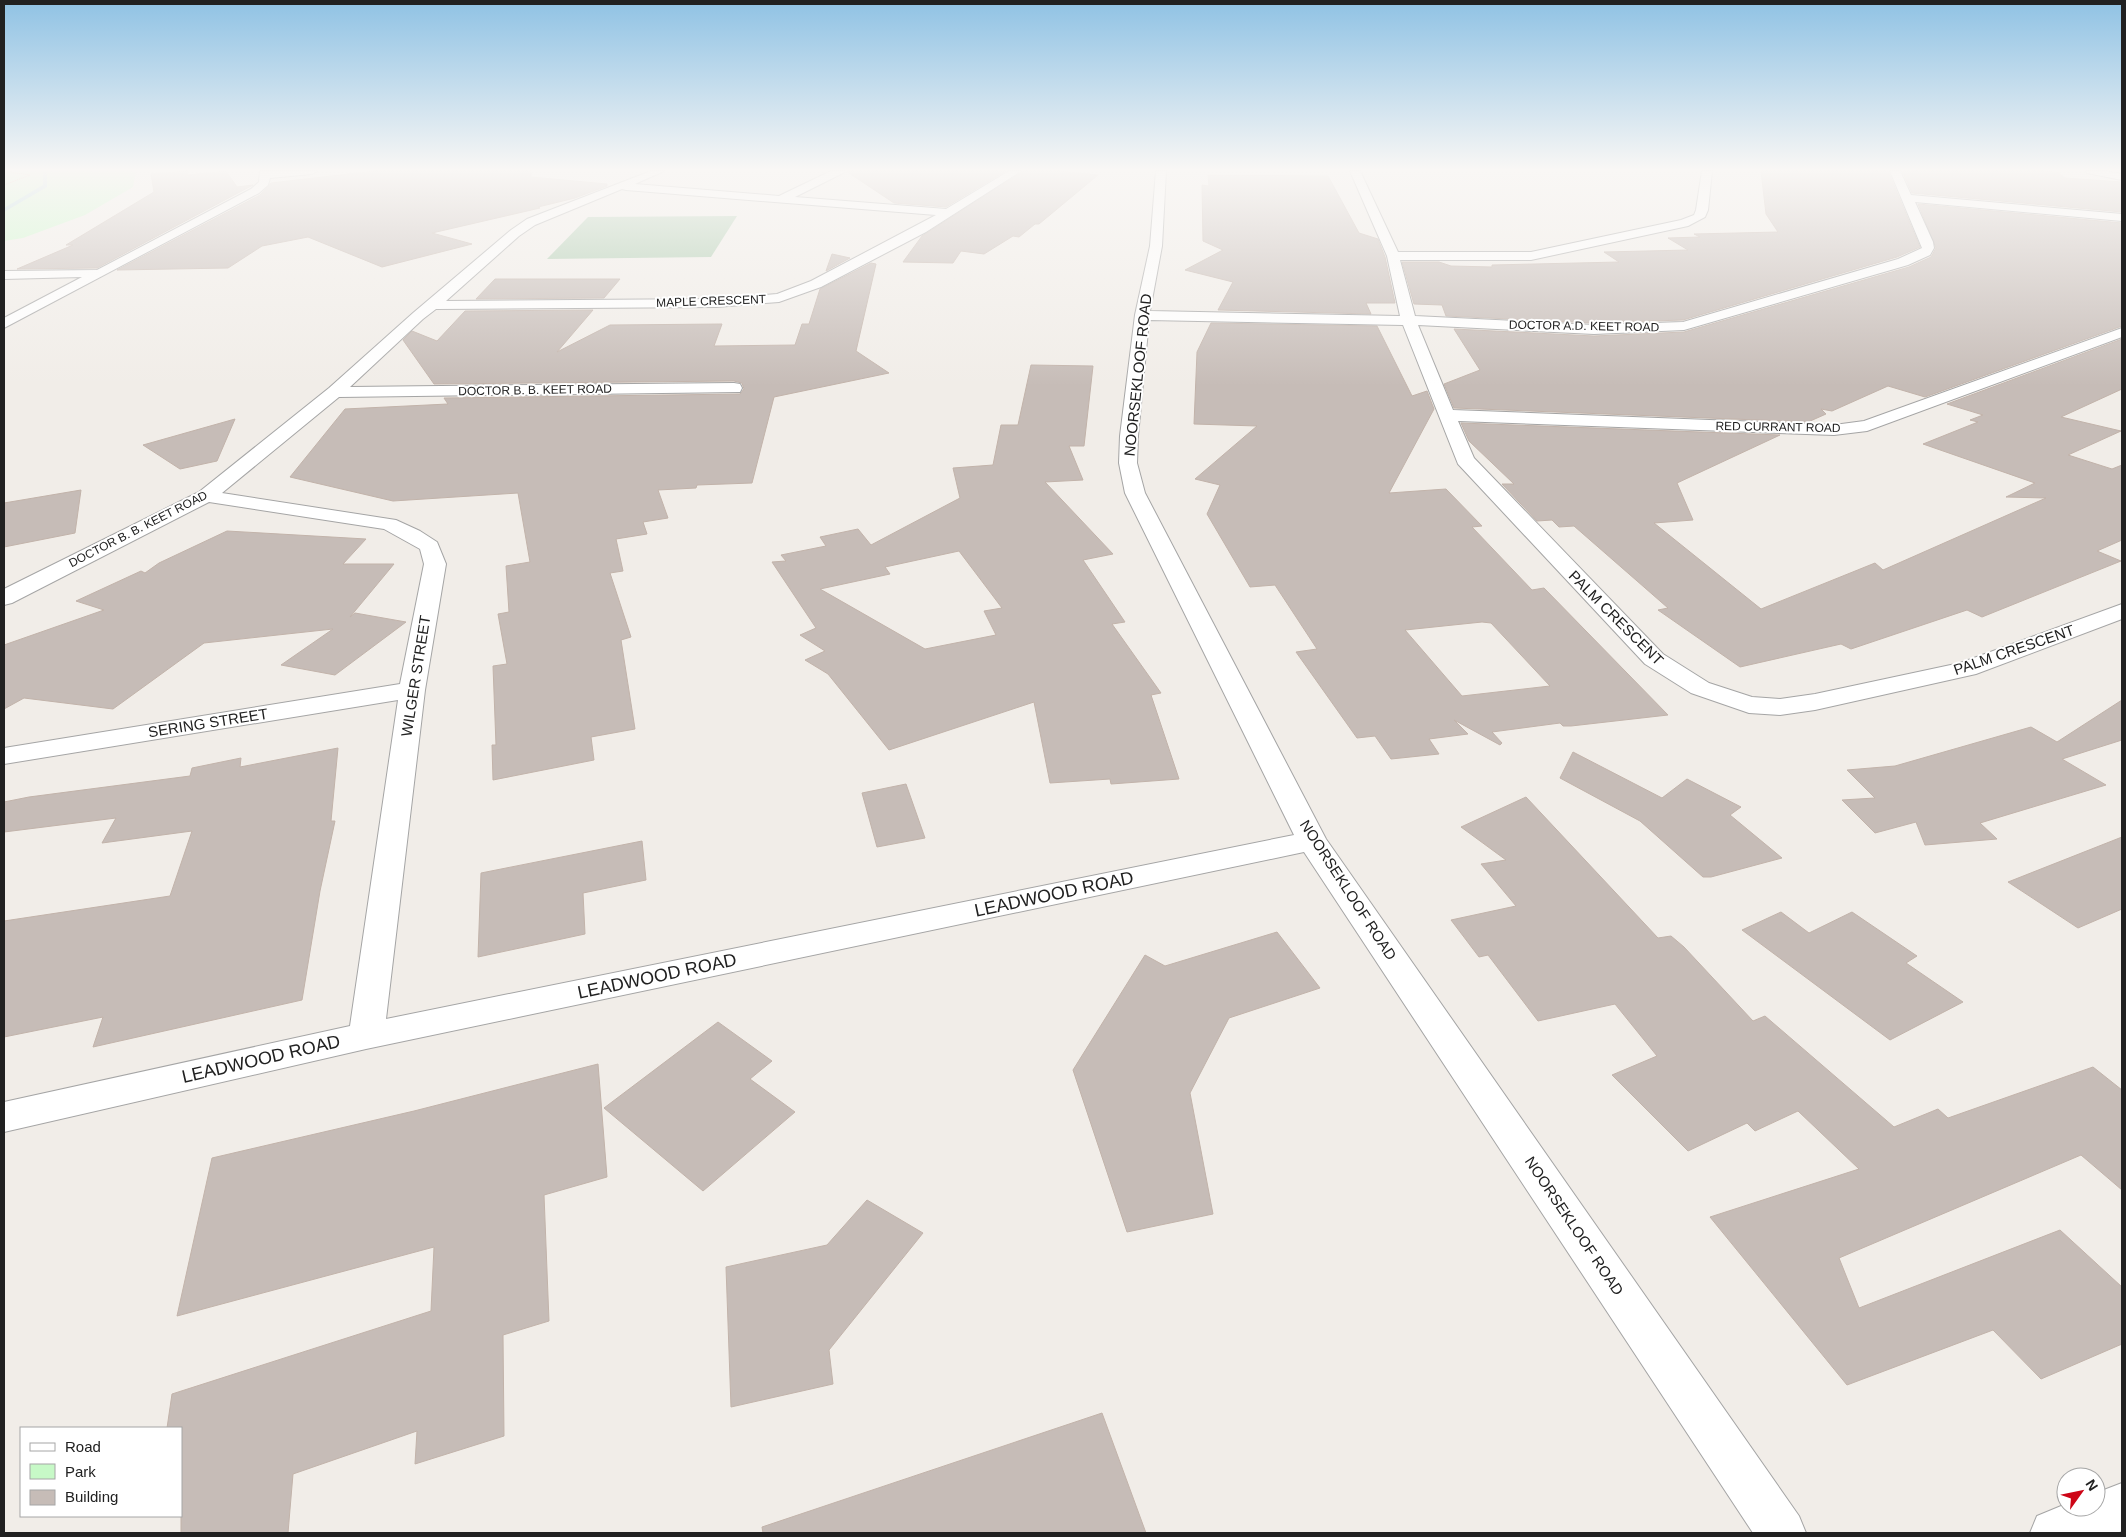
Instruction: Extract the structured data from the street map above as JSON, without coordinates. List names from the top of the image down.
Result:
{
  "streets": {
    "street": [
      "MAPLE CRESCENT",
      "DOCTOR A.D. KEET ROAD",
      "NOORSEKLOOF ROAD",
      "DOCTOR B. B. KEET ROAD",
      "RED CURRANT ROAD",
      "PALM CRESCENT",
      "WILGER STREET",
      "SERING STREET",
      "LEADWOOD ROAD"
    ]
  },
  "crossings": [
    ["MAPLE CRESCENT", "DOCTOR B. B. KEET ROAD"],
    ["DOCTOR A.D. KEET ROAD", "NOORSEKLOOF ROAD"],
    ["DOCTOR A.D. KEET ROAD", "PALM CRESCENT"],
    ["NOORSEKLOOF ROAD", "LEADWOOD ROAD"],
    ["DOCTOR B. B. KEET ROAD", "WILGER STREET"],
    ["RED CURRANT ROAD", "PALM CRESCENT"],
    ["WILGER STREET", "SERING STREET"],
    ["WILGER STREET", "LEADWOOD ROAD"]
  ],
  "legend": ["Road", "Park", "Building"],
  "north": "top right"
}
